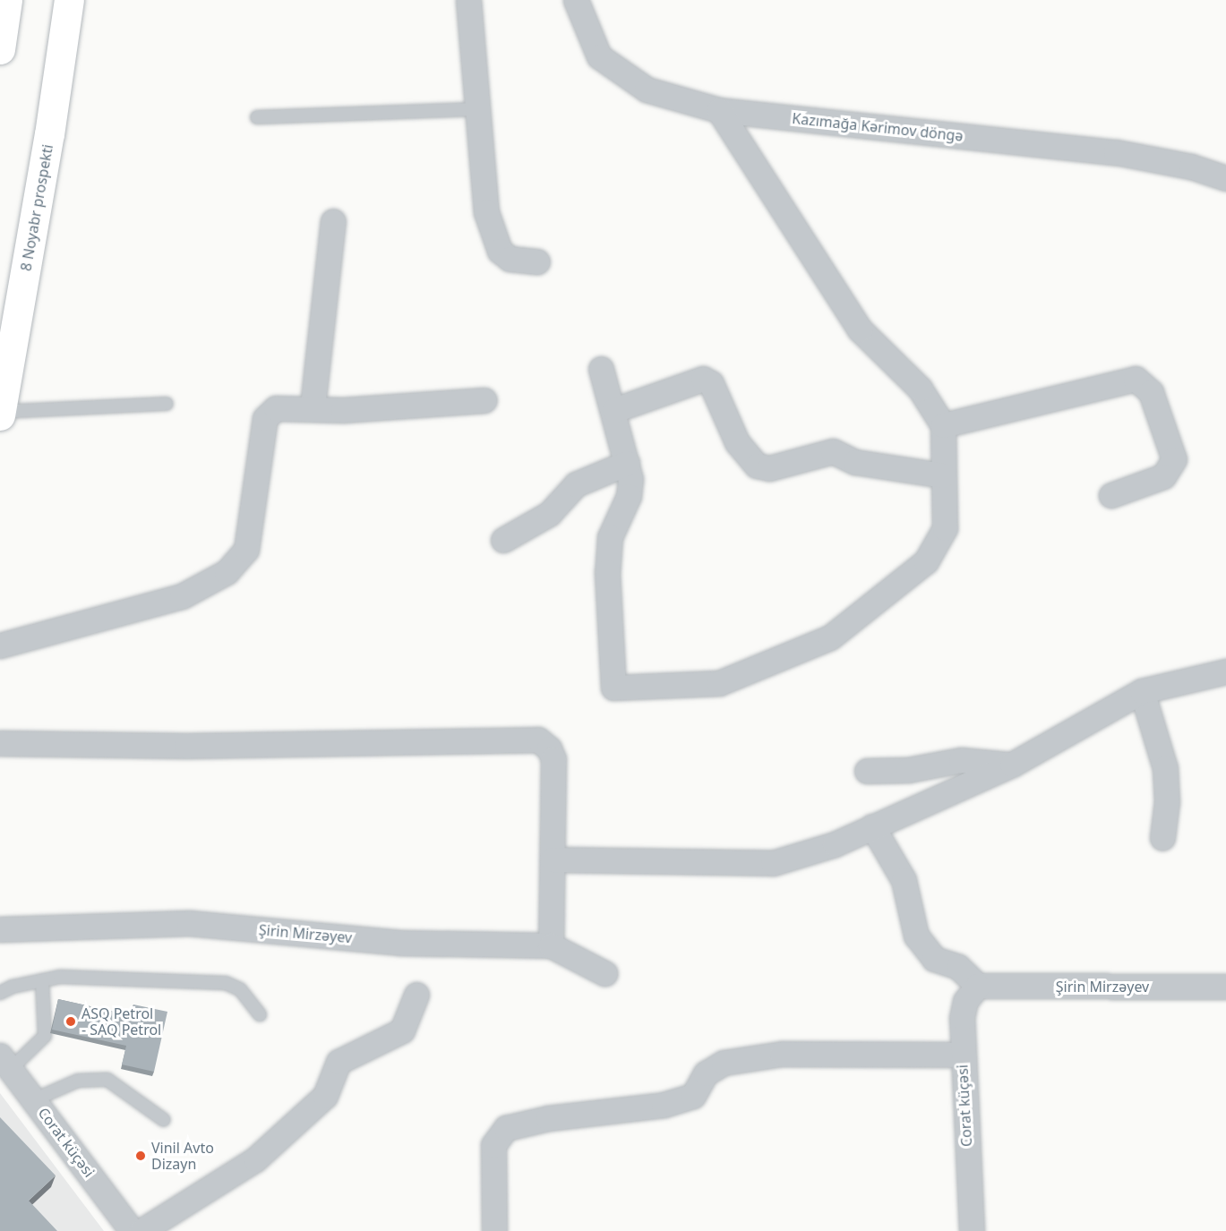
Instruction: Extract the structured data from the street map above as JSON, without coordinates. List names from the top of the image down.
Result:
{
  "streets": {
    "highway": ["8 Noyabr prospekti"],
    "street": ["Kazımağa Kərimov döngə", "Şirin Mirzəyev", "Corat küçəsi"]
  },
  "crossings": [
    ["Şirin Mirzəyev", "Corat küçəsi"]
  ],
  "places": ["ASQ Petrol - SAQ Petrol", "Vinil Avto Dizayn"]
}
